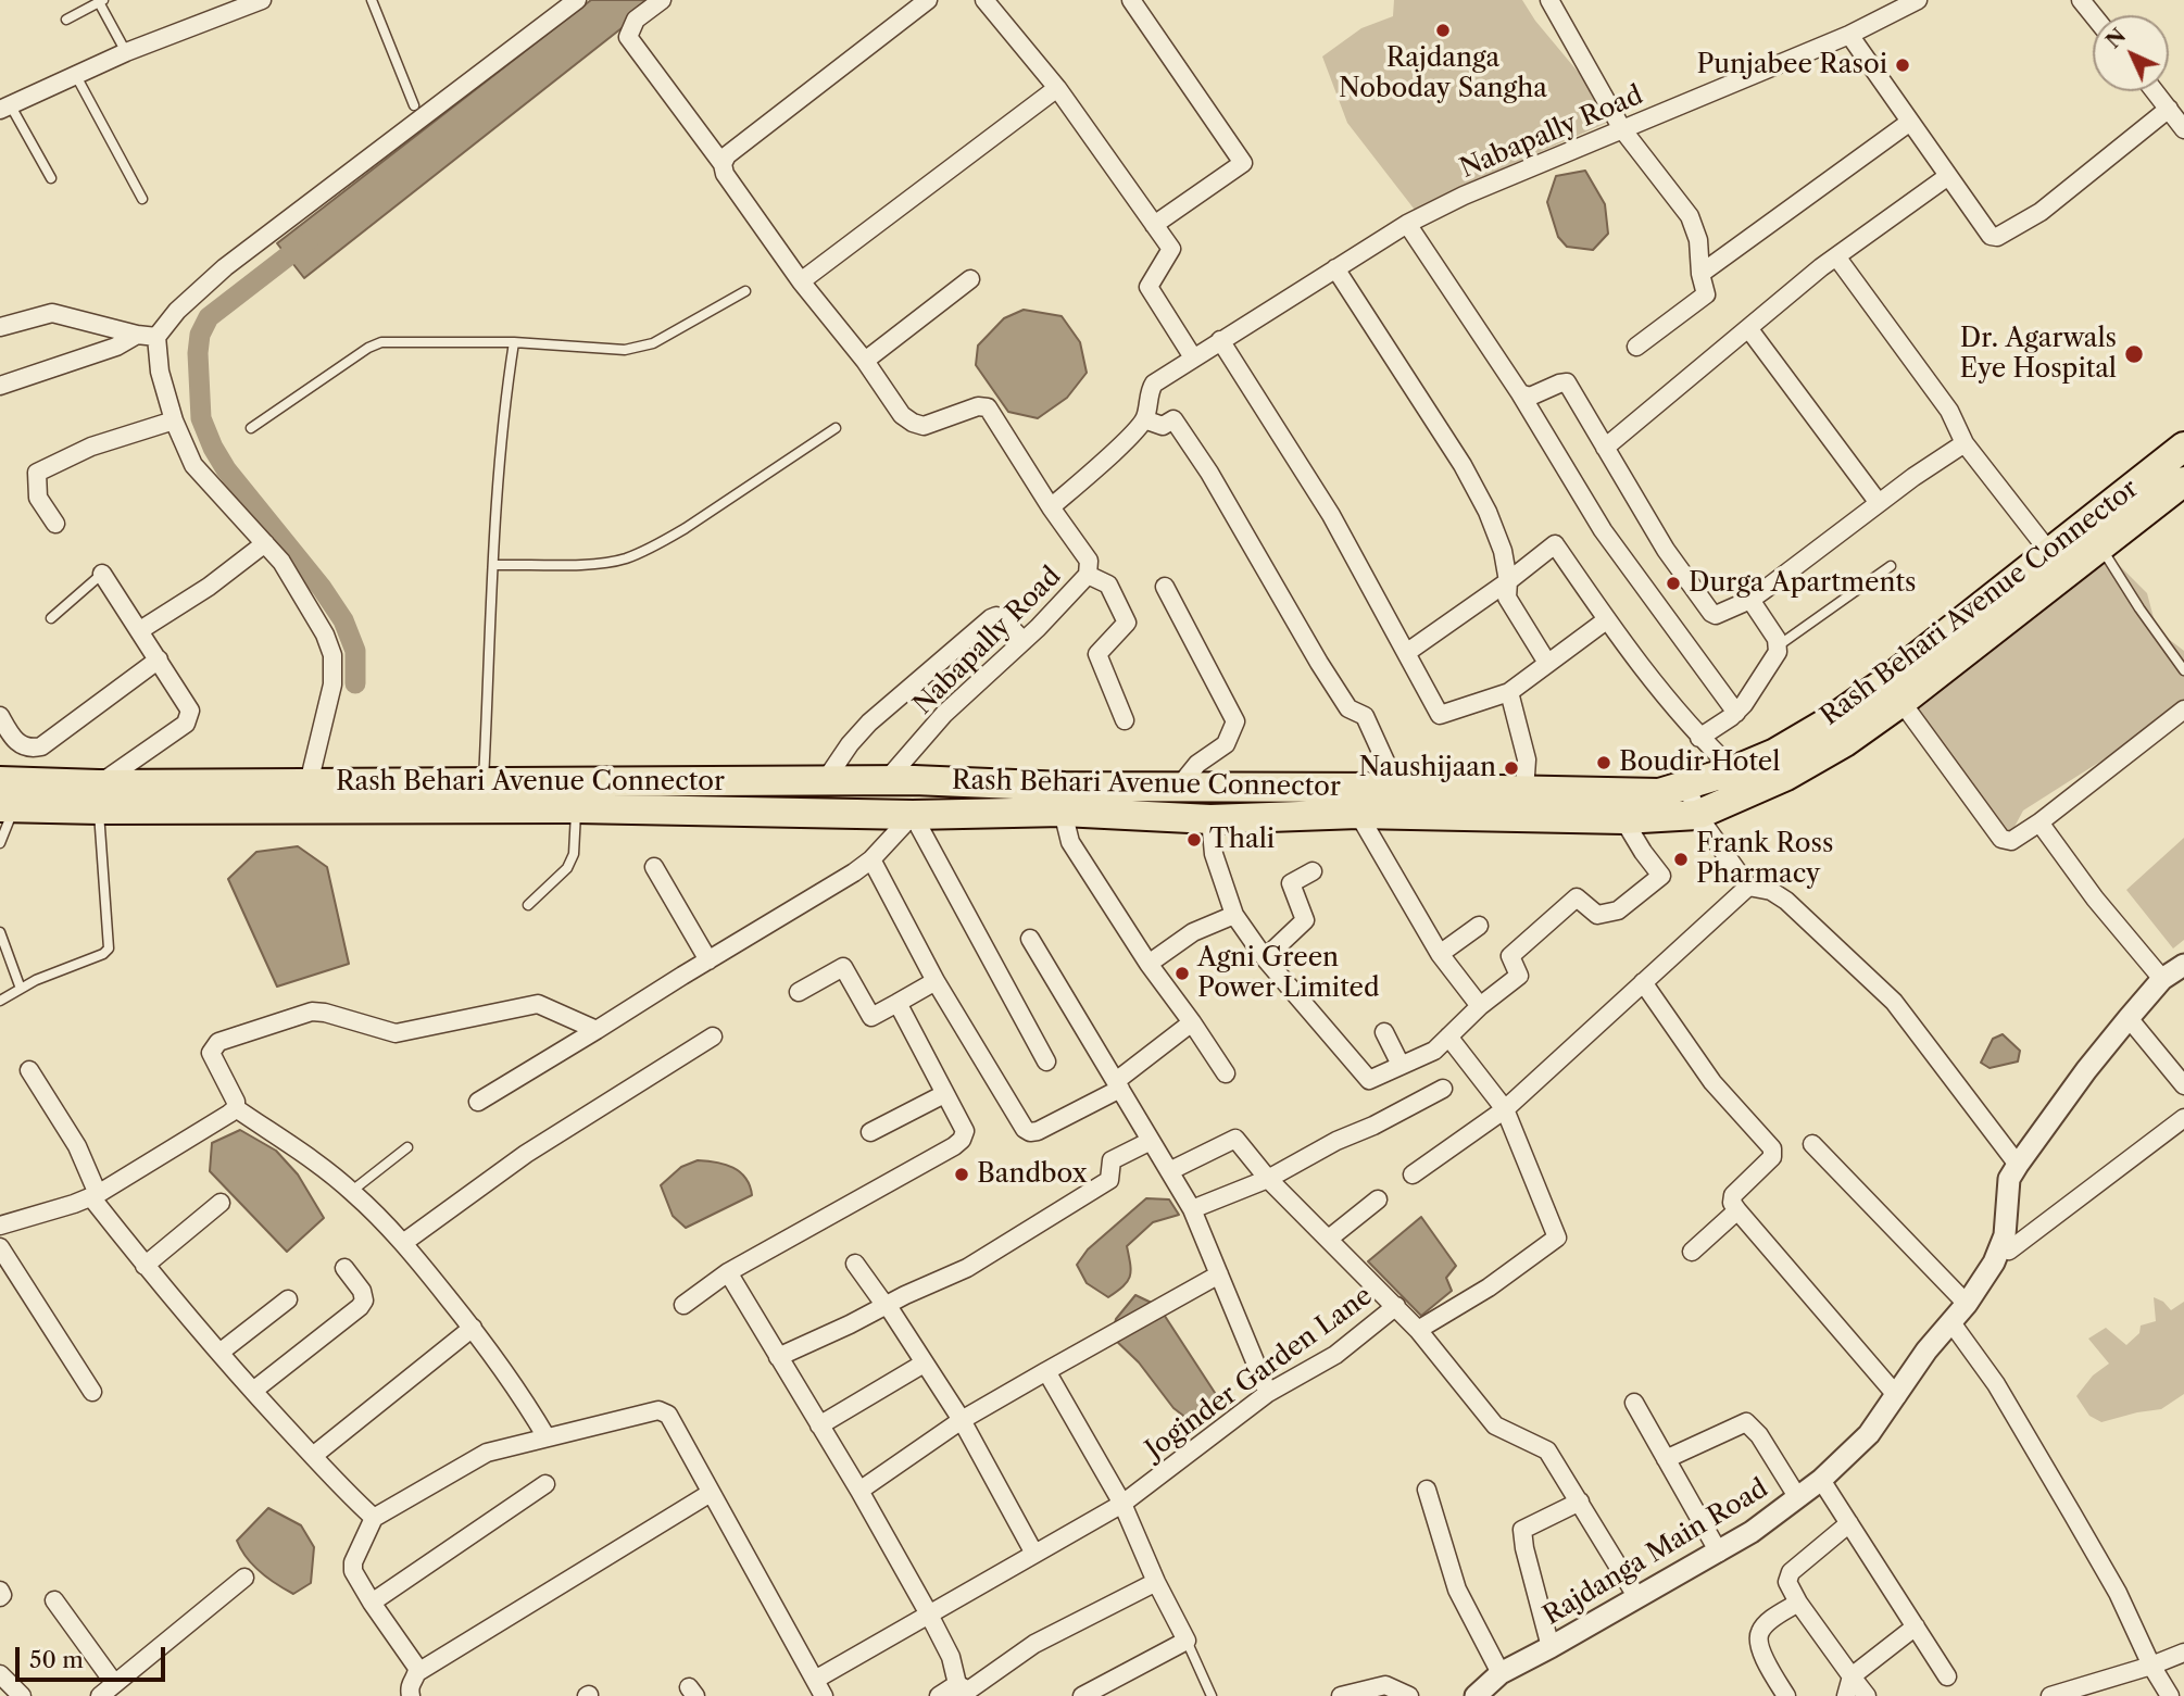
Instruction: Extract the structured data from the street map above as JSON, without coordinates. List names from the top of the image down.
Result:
{
  "streets": {
    "main road": ["Rash Behari Avenue Connector"],
    "street": ["Nabapally Road", "Joginder Garden Lane", "Rajdanga Main Road"]
  },
  "crossings": [
    ["Nabapally Road", "Rash Behari Avenue Connector"],
    ["Joginder Garden Lane", "Rajdanga Main Road"]
  ],
  "places": [
    "Rajdanga Noboday Sangha",
    "Punjabee Rasoi",
    "Dr. Agarwals Eye Hospital",
    "Durga Apartments",
    "Boudir Hotel",
    "Naushijaan",
    "Thali",
    "Frank Ross Pharmacy",
    "Agni Green Power Limited",
    "Bandbox"
  ],
  "scale_bar": "50 m",
  "north": "top left"
}
